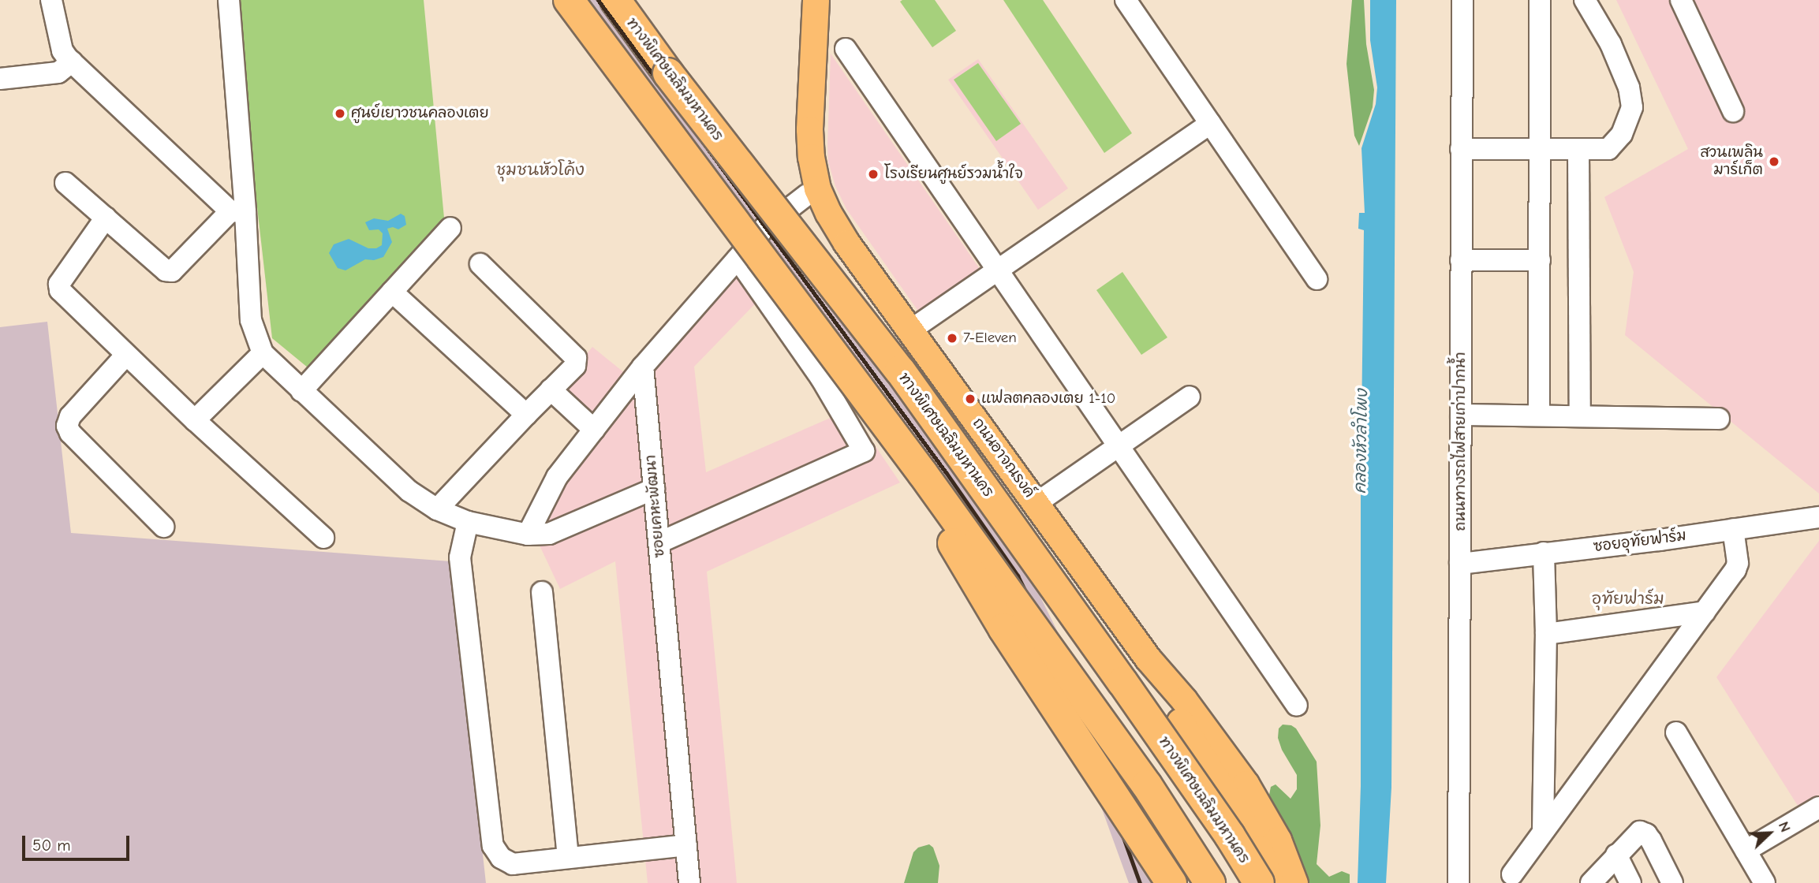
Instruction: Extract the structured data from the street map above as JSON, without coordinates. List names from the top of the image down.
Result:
{
  "streets": {
    "highway": ["ทางพิเศษเฉลิมมหานคร"],
    "main road": ["ถนนอาจณรงค์"],
    "street": ["ถนนทางรถไฟสายเก่าปากน้ำ", "ซอยเคหะพัฒนา", "ซอยอุทัยฟาร์ม"]
  },
  "crossings": [
    ["ถนนทางรถไฟสายเก่าปากน้ำ", "ซอยอุทัยฟาร์ม"]
  ],
  "districts": ["ชุมชนหัวโค้ง", "อุทัยฟาร์ม"],
  "water": ["คลองหัวลำโพง"],
  "places": [
    "ศูนย์เยาวชนคลองเตย",
    "สวนเพลิน มาร์เก็ต",
    "โรงเรียนศูนย์รวมน้ำใจ",
    "7-Eleven",
    "แฟลตคลองเตย 1-10"
  ],
  "scale_bar": "50 m",
  "north": "top right"
}
